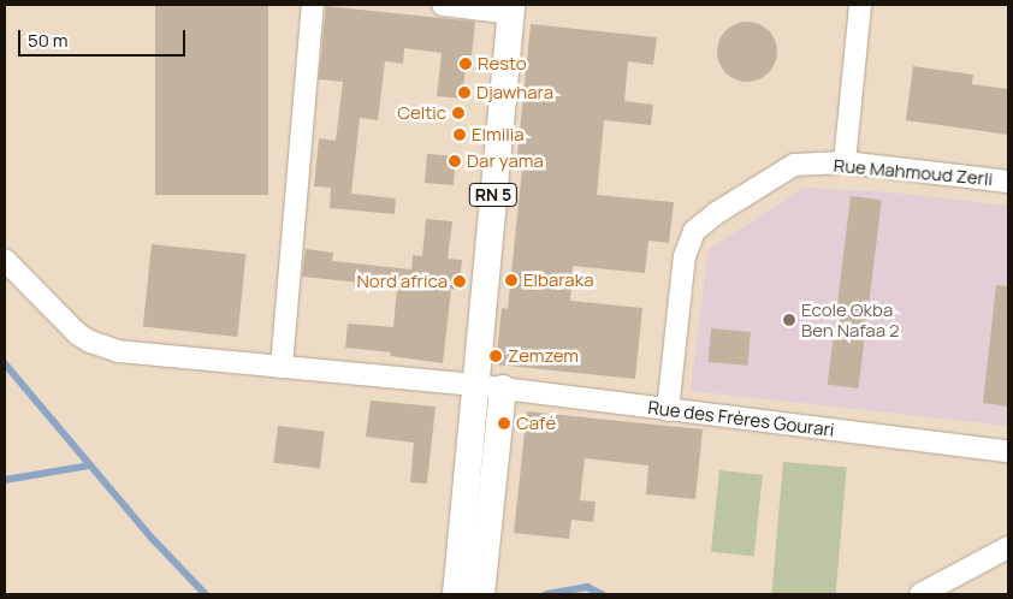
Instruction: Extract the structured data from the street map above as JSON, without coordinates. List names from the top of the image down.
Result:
{
  "streets": {
    "main road": ["RN 5"],
    "street": ["Rue Mahmoud Zerli", "Rue des Frères Gourari"]
  },
  "crossings": [
    ["Rue Mahmoud Zerli", "Rue des Frères Gourari"],
    ["RN 5", "Rue des Frères Gourari"]
  ],
  "places": [
    "Resto",
    "Djawhara",
    "Celtic",
    "Elmilia",
    "Dar yama",
    "Elbaraka",
    "Nord africa",
    "Ecole Okba Ben Nafaa 2",
    "Zemzem",
    "Café"
  ],
  "scale_bar": "50 m"
}
